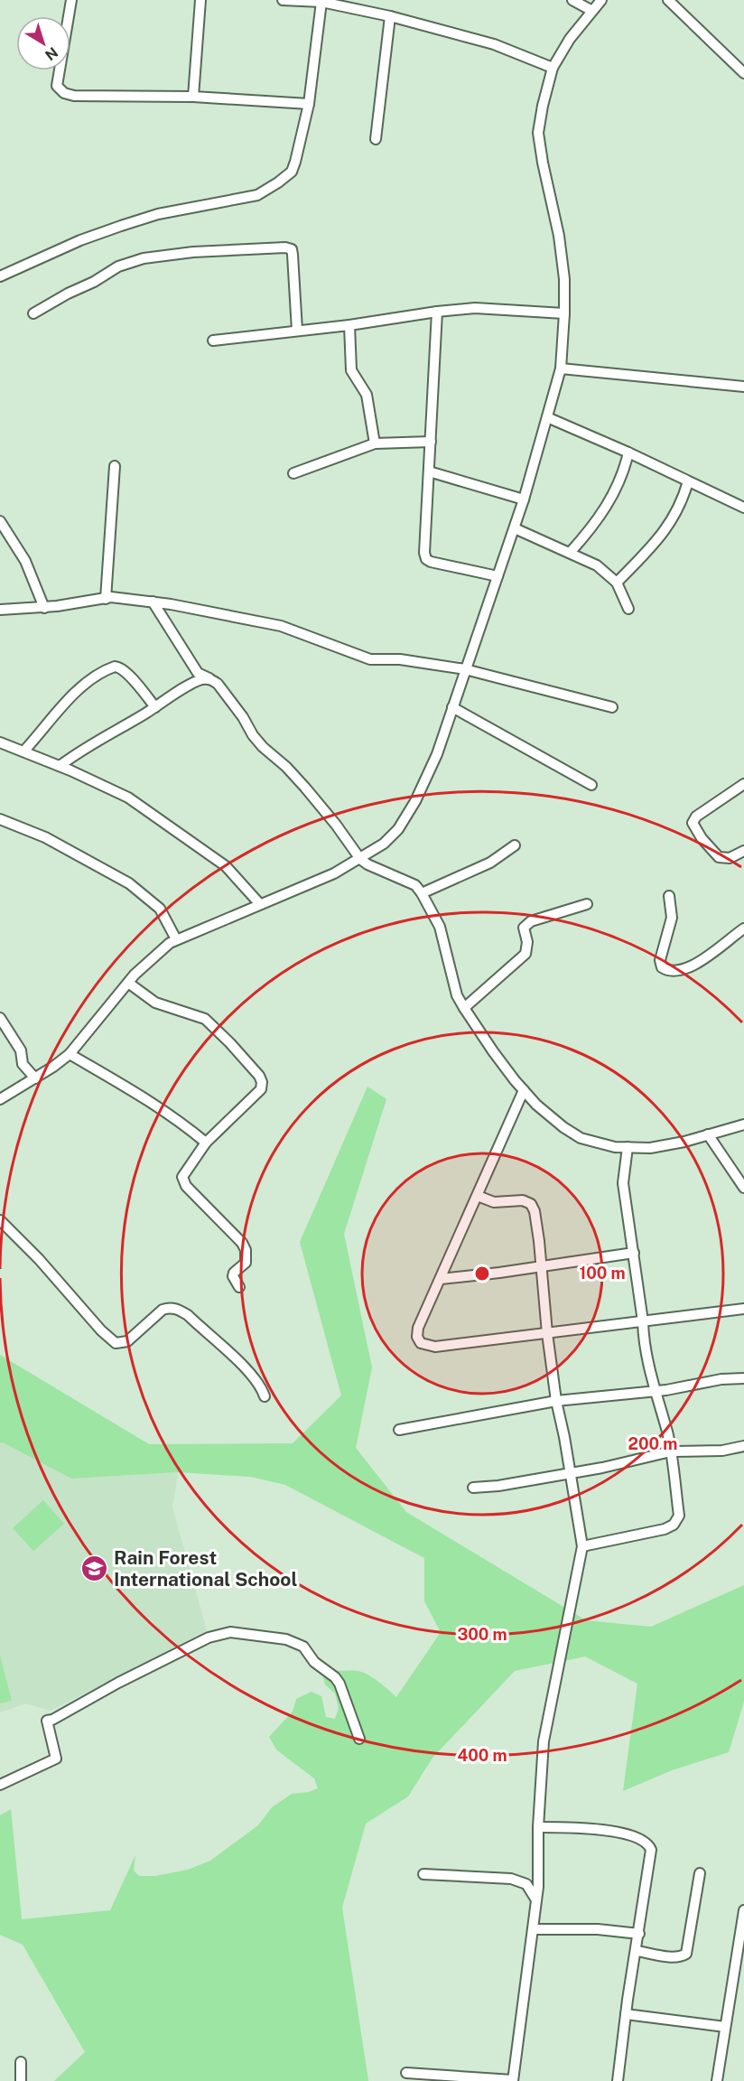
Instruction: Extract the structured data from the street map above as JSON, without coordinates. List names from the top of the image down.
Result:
{
  "places": {
    "school or university": ["Rain Forest International School"]
  },
  "north": "bottom right",
  "rings": [
    "100 m",
    "200 m",
    "300 m",
    "400 m"
  ]
}
